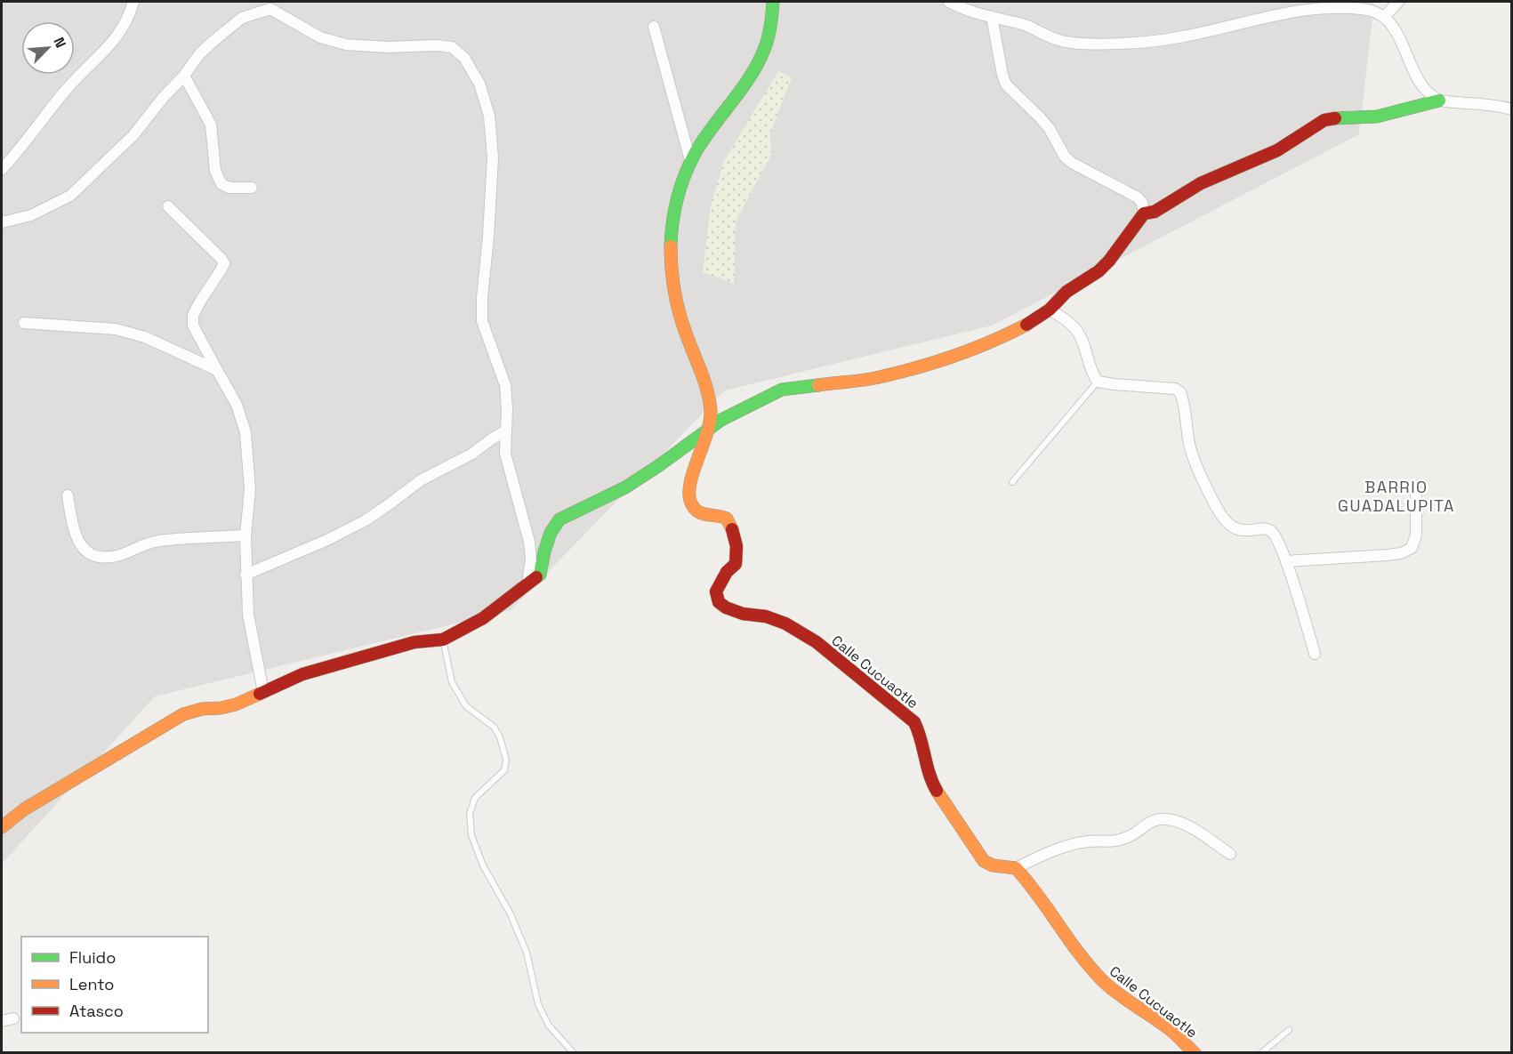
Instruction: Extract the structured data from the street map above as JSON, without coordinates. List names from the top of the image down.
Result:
{
  "streets": {
    "street": ["Calle Cucuaotle"]
  },
  "districts": ["BARRIO GUADALUPITA"],
  "legend": ["Fluido", "Lento", "Atasco"],
  "north": "top right"
}
